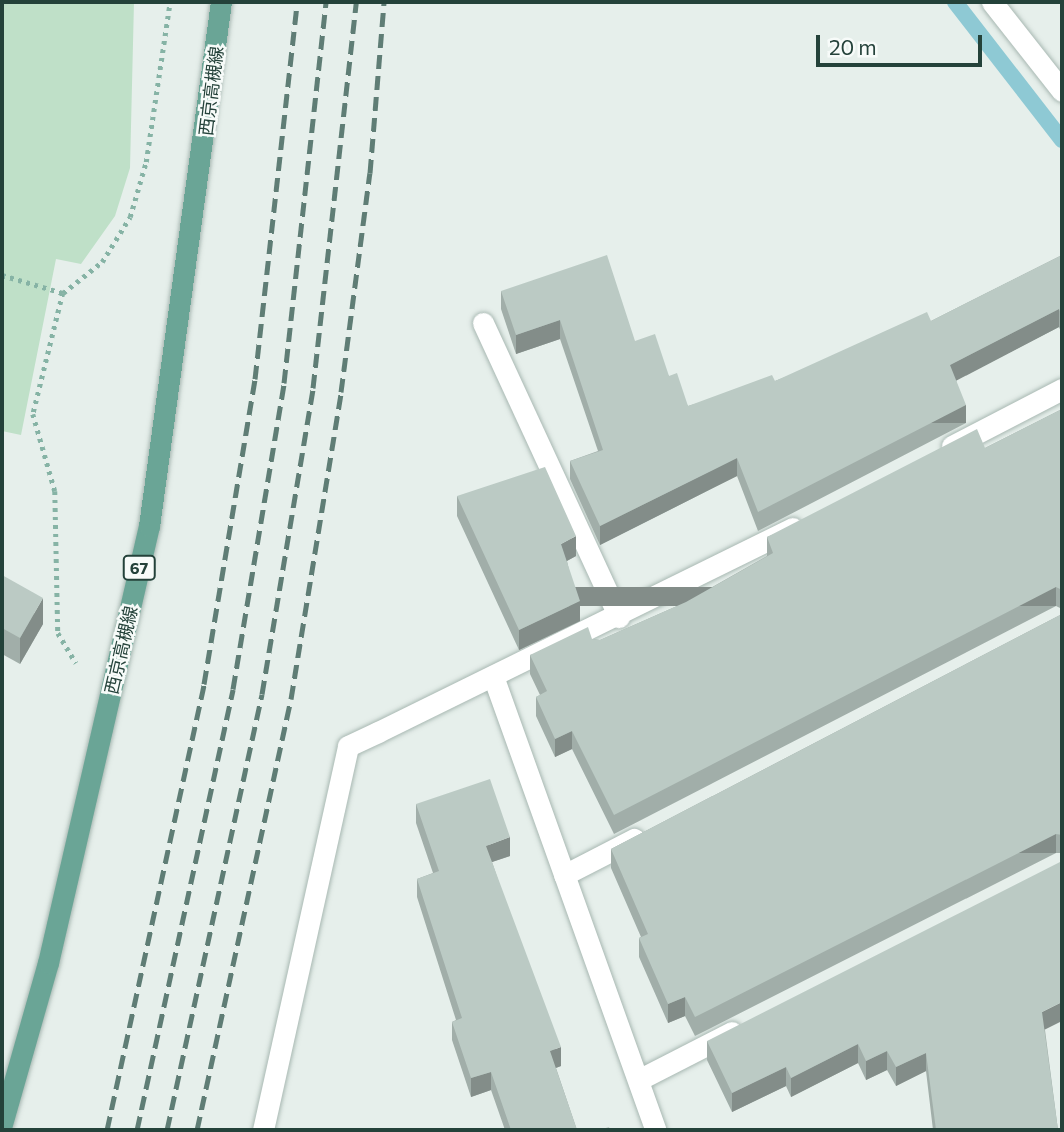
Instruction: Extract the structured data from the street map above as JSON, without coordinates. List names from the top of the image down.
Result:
{
  "streets": {
    "main road": ["西京高槻線", "67"]
  },
  "scale_bar": "20 m"
}
